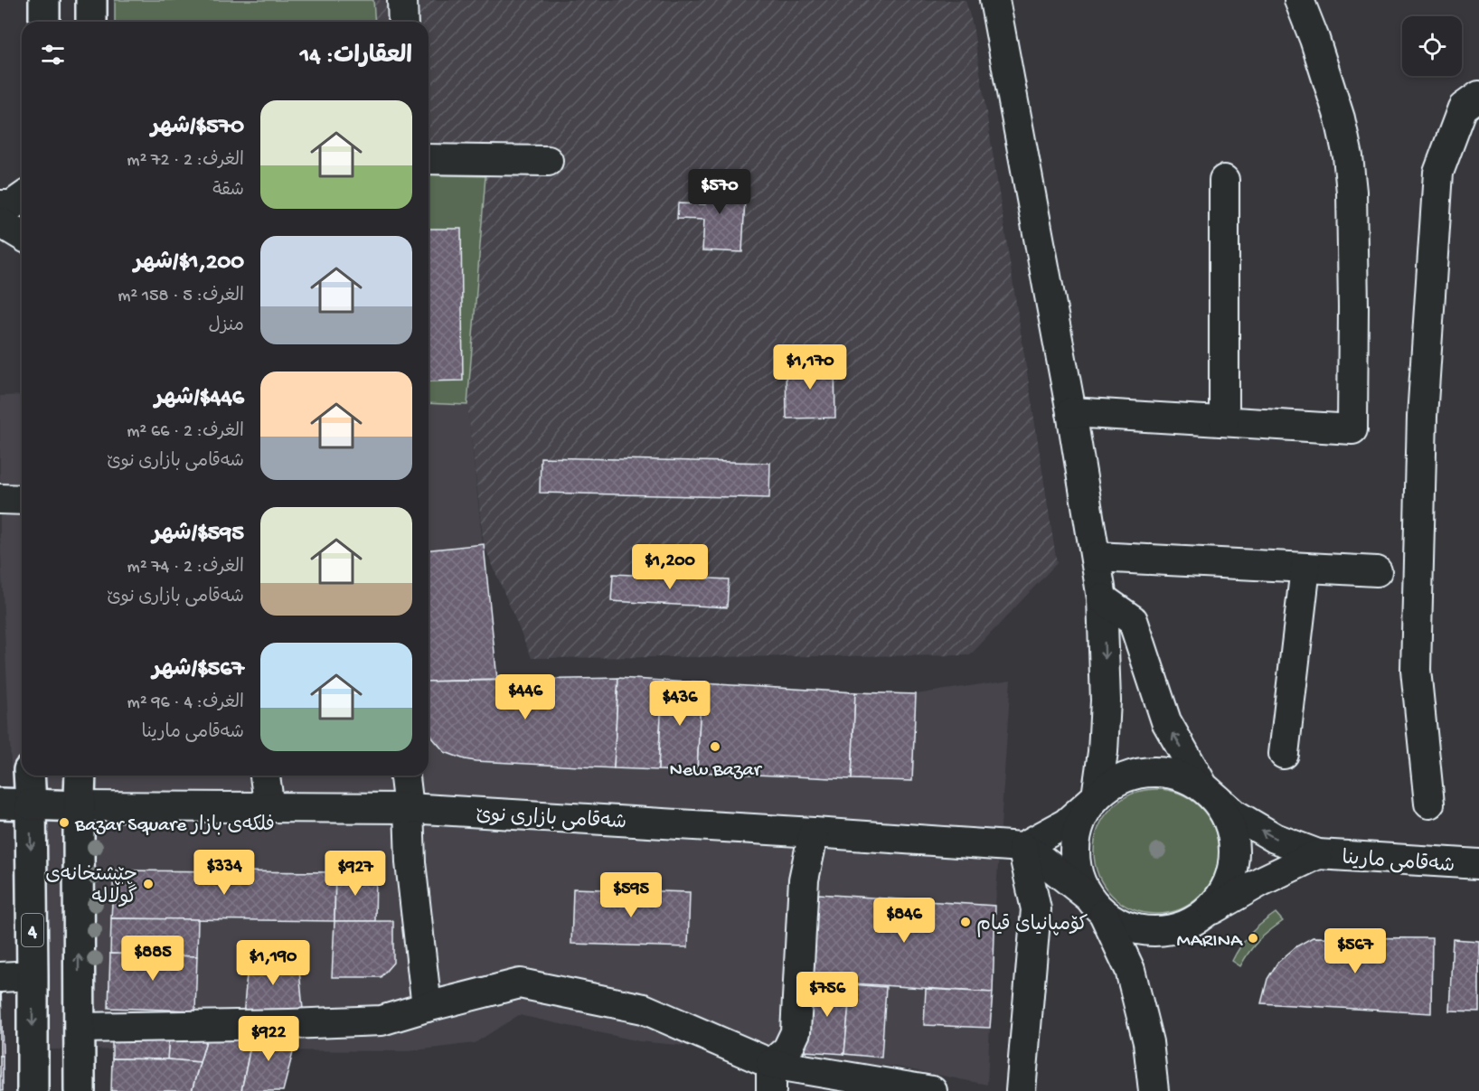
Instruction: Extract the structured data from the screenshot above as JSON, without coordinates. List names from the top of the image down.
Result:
{
  "streets": {
    "main road": ["4"],
    "street": ["شەقامی بازاری نوێ", "شەقامی مارینا"]
  },
  "places": [
    "New Bazar",
    "Bazar Square فلکەی بازار",
    "چێشتخانەی گوڵالە",
    "کۆمپانیای قیام",
    "MARINA"
  ],
  "page": {
    "heading": "العقارات: 14",
    "list": [
      {
        "name": "$570/شهر",
        "note": "الغرف: 2 · 72 m² · شقة"
      },
      {
        "name": "$1,200/شهر",
        "note": "الغرف: 5 · 158 m² · منزل"
      },
      {
        "name": "$446/شهر",
        "note": "الغرف: 2 · 66 m² · شەقامی بازاری نوێ"
      },
      {
        "name": "$595/شهر",
        "note": "الغرف: 2 · 74 m² · شەقامی بازاری نوێ"
      },
      {
        "name": "$567/شهر",
        "note": "الغرف: 4 · 96 m² · شەقامی مارینا"
      }
    ],
    "price": [
      "$570",
      "$1,170",
      "$1,200",
      "$446",
      "$436",
      "$334",
      "$927",
      "$595",
      "$846",
      "$567",
      "$885",
      "$1,190",
      "$756",
      "$922"
    ]
  }
}
